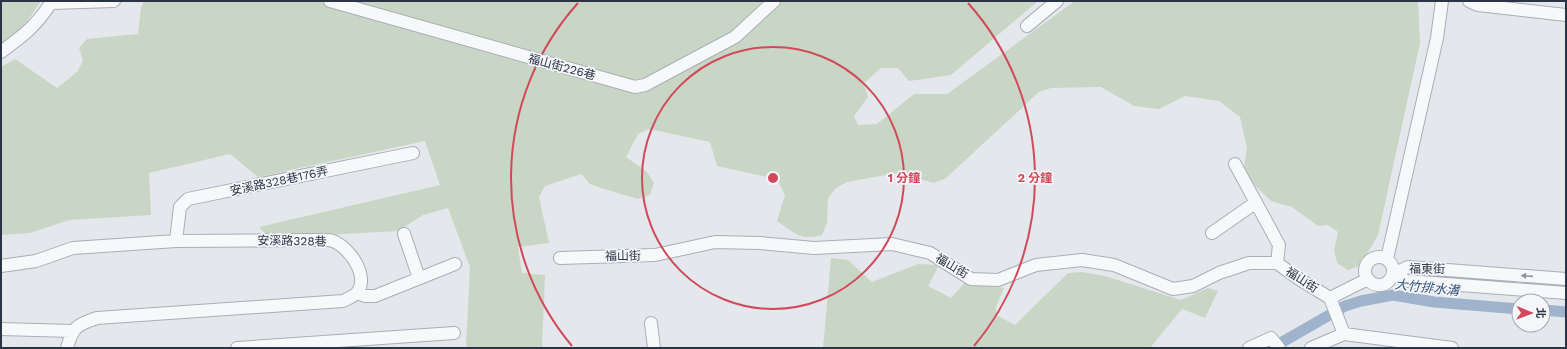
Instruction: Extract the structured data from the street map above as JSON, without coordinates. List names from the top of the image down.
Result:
{
  "streets": {
    "street": [
      "福山街226巷",
      "安溪路328巷176弄",
      "安溪路328巷",
      "福山街",
      "福東街"
    ]
  },
  "crossings": [
    ["安溪路328巷176弄", "安溪路328巷"],
    ["福山街", "福東街"]
  ],
  "water": ["大竹排水溝"],
  "north": "right",
  "rings": ["1 分鐘", "2 分鐘"]
}
